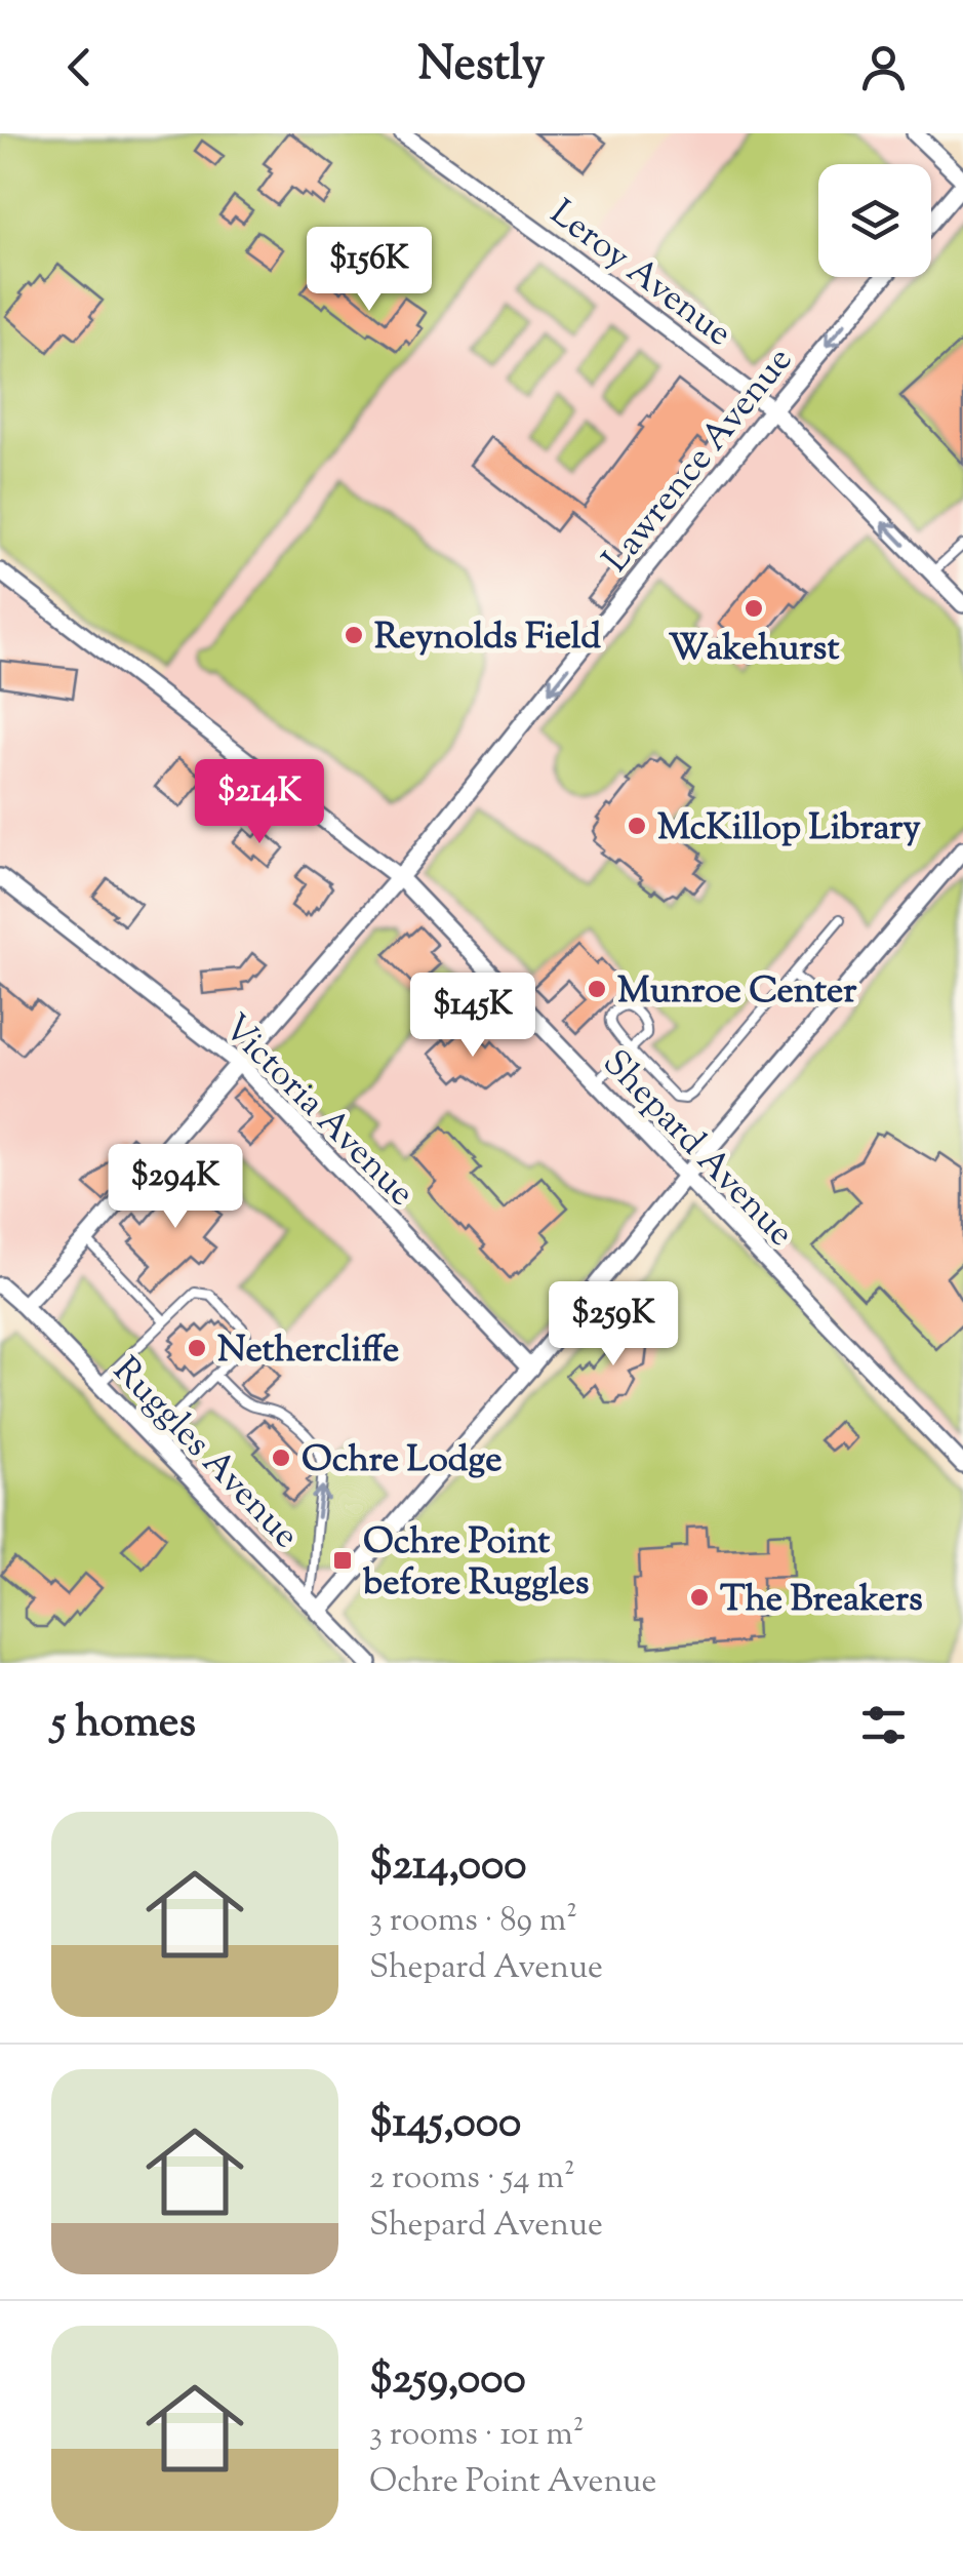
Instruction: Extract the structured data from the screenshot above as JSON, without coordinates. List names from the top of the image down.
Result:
{
  "streets": {
    "street": [
      "Leroy Avenue",
      "Lawrence Avenue",
      "Victoria Avenue",
      "Shepard Avenue",
      "Ruggles Avenue"
    ]
  },
  "crossings": [
    ["Leroy Avenue", "Lawrence Avenue"],
    ["Lawrence Avenue", "Victoria Avenue"],
    ["Lawrence Avenue", "Shepard Avenue"],
    ["Lawrence Avenue", "Ruggles Avenue"]
  ],
  "one_way": ["Lawrence Avenue"],
  "places": {
    "other": [
      "Wakehurst",
      "Reynolds Field",
      "McKillop Library",
      "Munroe Center",
      "Nethercliffe",
      "Ochre Lodge",
      "The Breakers"
    ],
    "transit": ["Ochre Point before Ruggles"]
  },
  "page": {
    "header": "Nestly",
    "price": [
      "$156K",
      "$214K",
      "$145K",
      "$294K",
      "$259K"
    ],
    "heading": "5 homes",
    "list": [
      {
        "name": "$214,000",
        "note": "3 rooms · 89 m² · Shepard Avenue"
      },
      {
        "name": "$145,000",
        "note": "2 rooms · 54 m² · Shepard Avenue"
      },
      {
        "name": "$259,000",
        "note": "3 rooms · 101 m² · Ochre Point Avenue"
      }
    ]
  }
}
